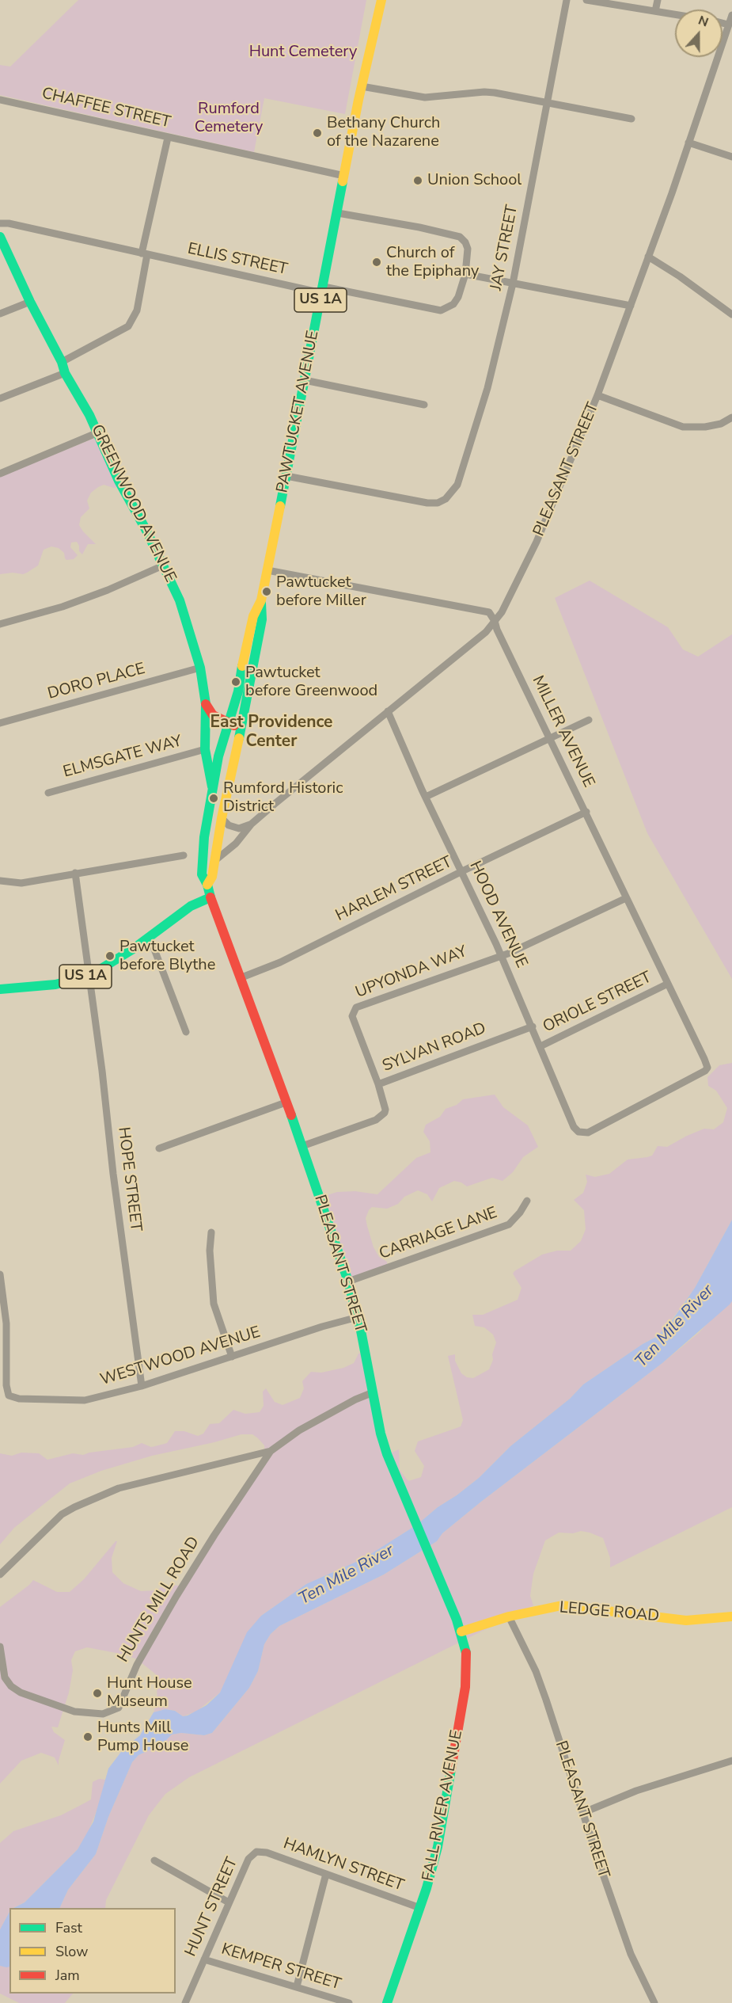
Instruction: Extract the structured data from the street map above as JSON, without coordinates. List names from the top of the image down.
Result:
{
  "streets": {
    "main road": [
      "US 1A",
      "PAWTUCKET AVENUE",
      "PLEASANT STREET",
      "GREENWOOD AVENUE",
      "LEDGE ROAD",
      "FALL RIVER AVENUE"
    ],
    "street": [
      "CHAFFEE STREET",
      "JAY STREET",
      "ELLIS STREET",
      "DORO PLACE",
      "MILLER AVENUE",
      "ELMSGATE WAY",
      "HARLEM STREET",
      "HOOD AVENUE",
      "UPYONDA WAY",
      "ORIOLE STREET",
      "SYLVAN ROAD",
      "HOPE STREET",
      "CARRIAGE LANE",
      "WESTWOOD AVENUE",
      "HUNTS MILL ROAD",
      "HAMLYN STREET",
      "HUNT STREET",
      "KEMPER STREET"
    ]
  },
  "crossings": [
    ["CHAFFEE STREET", "PAWTUCKET AVENUE"],
    ["JAY STREET", "PAWTUCKET AVENUE"],
    ["ELLIS STREET", "PAWTUCKET AVENUE"],
    ["US 1A", "PAWTUCKET AVENUE"],
    ["US 1A", "PLEASANT STREET"],
    ["US 1A", "HOPE STREET"],
    ["PAWTUCKET AVENUE", "PLEASANT STREET"],
    ["PAWTUCKET AVENUE", "GREENWOOD AVENUE"],
    ["PLEASANT STREET", "MILLER AVENUE"],
    ["PLEASANT STREET", "HARLEM STREET"],
    ["PLEASANT STREET", "HOOD AVENUE"],
    ["PLEASANT STREET", "SYLVAN ROAD"],
    ["PLEASANT STREET", "CARRIAGE LANE"],
    ["PLEASANT STREET", "WESTWOOD AVENUE"],
    ["PLEASANT STREET", "HUNTS MILL ROAD"],
    ["PLEASANT STREET", "LEDGE ROAD"],
    ["PLEASANT STREET", "FALL RIVER AVENUE"],
    ["GREENWOOD AVENUE", "DORO PLACE"],
    ["GREENWOOD AVENUE", "ELMSGATE WAY"],
    ["MILLER AVENUE", "HARLEM STREET"],
    ["MILLER AVENUE", "HOOD AVENUE"],
    ["MILLER AVENUE", "UPYONDA WAY"],
    ["MILLER AVENUE", "ORIOLE STREET"],
    ["HARLEM STREET", "HOOD AVENUE"],
    ["HOOD AVENUE", "UPYONDA WAY"],
    ["HOOD AVENUE", "ORIOLE STREET"],
    ["HOOD AVENUE", "SYLVAN ROAD"],
    ["UPYONDA WAY", "SYLVAN ROAD"],
    ["HOPE STREET", "WESTWOOD AVENUE"],
    ["LEDGE ROAD", "FALL RIVER AVENUE"],
    ["FALL RIVER AVENUE", "HAMLYN STREET"],
    ["HAMLYN STREET", "HUNT STREET"],
    ["HUNT STREET", "KEMPER STREET"]
  ],
  "districts": ["East Providence Center"],
  "water": ["Ten Mile River"],
  "parks": ["Hunt Cemetery", "Rumford Cemetery"],
  "places": [
    "Bethany Church of the Nazarene",
    "Union School",
    "Church of the Epiphany",
    "Pawtucket before Miller",
    "Pawtucket before Greenwood",
    "Rumford Historic District",
    "Pawtucket before Blythe",
    "Hunt House Museum",
    "Hunts Mill Pump House"
  ],
  "legend": ["Fast", "Slow", "Jam"],
  "north": "top"
}
